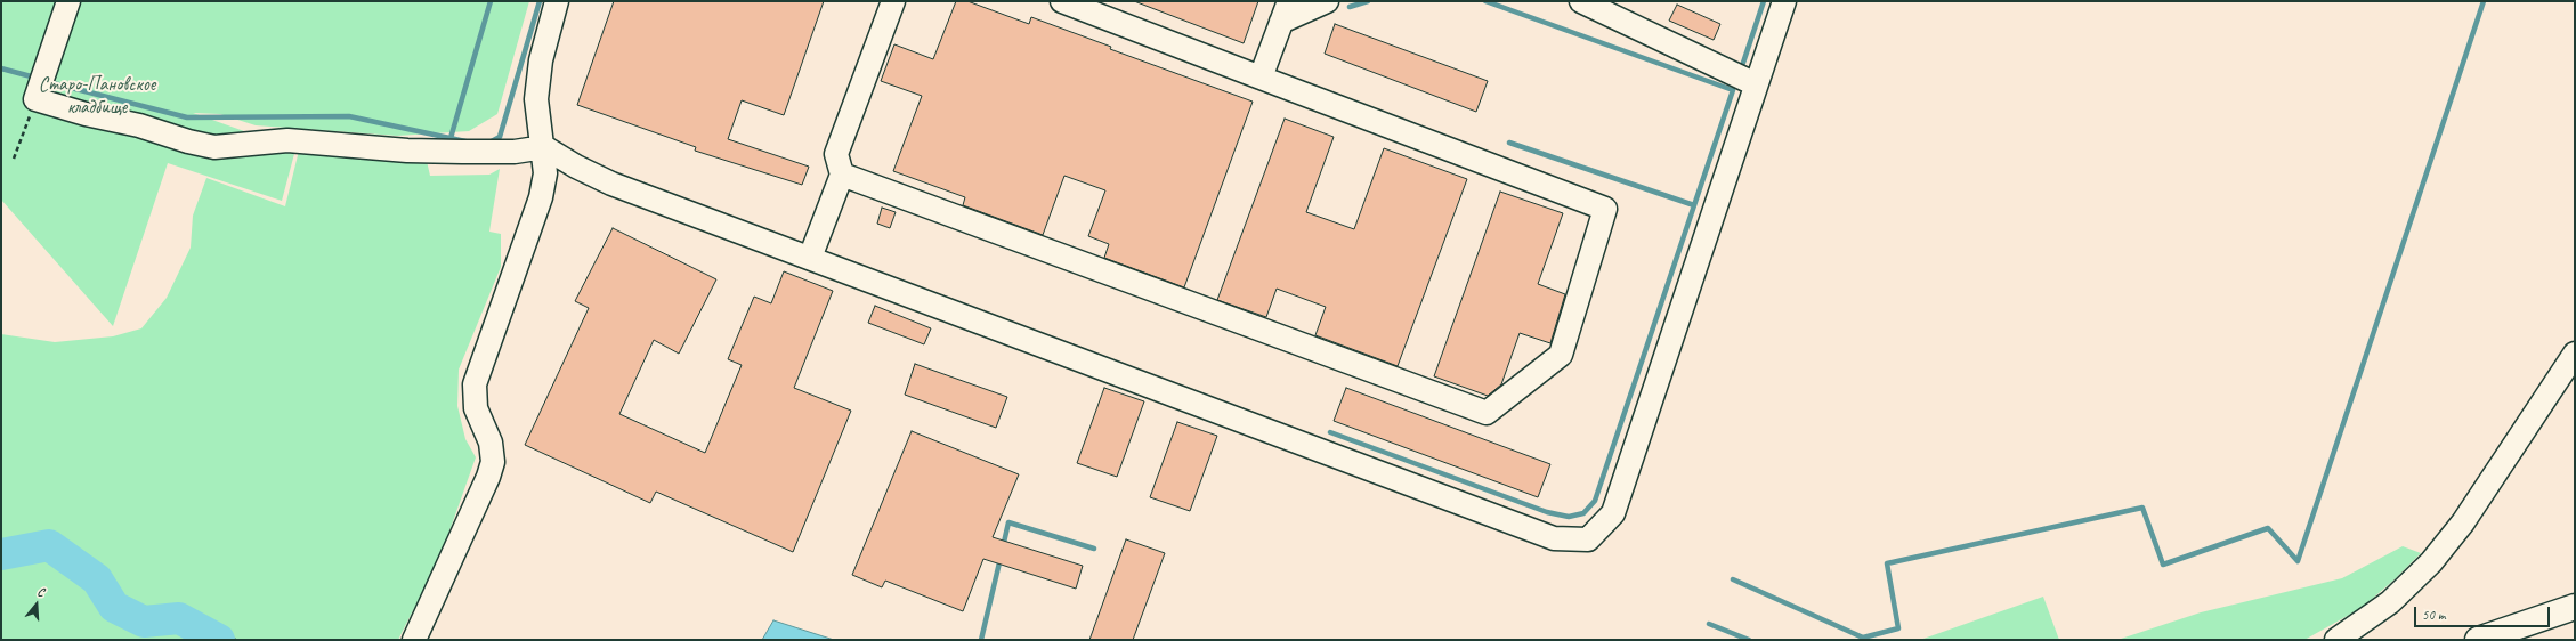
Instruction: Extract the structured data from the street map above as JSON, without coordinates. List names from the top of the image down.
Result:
{
  "parks": ["Старо-Пановское кладбище"],
  "scale_bar": "50 m",
  "north": "top"
}
